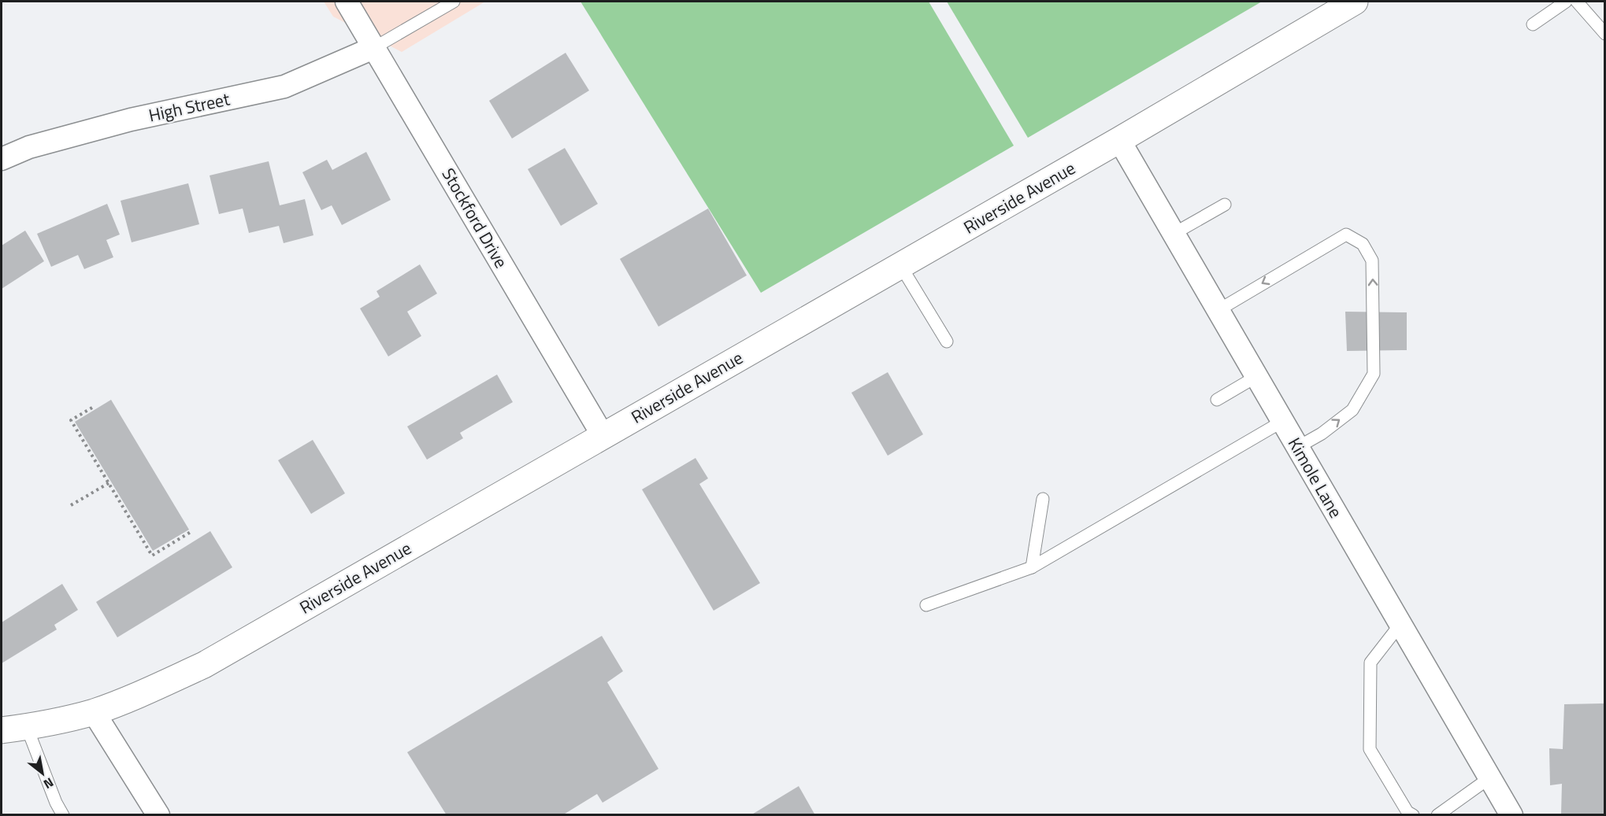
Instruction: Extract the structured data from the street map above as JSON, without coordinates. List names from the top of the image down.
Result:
{
  "streets": {
    "street": [
      "High Street",
      "Riverside Avenue",
      "Stockford Drive",
      "Kimole Lane"
    ]
  },
  "crossings": [
    ["High Street", "Stockford Drive"],
    ["Riverside Avenue", "Stockford Drive"],
    ["Riverside Avenue", "Kimole Lane"]
  ],
  "north": "bottom right"
}
